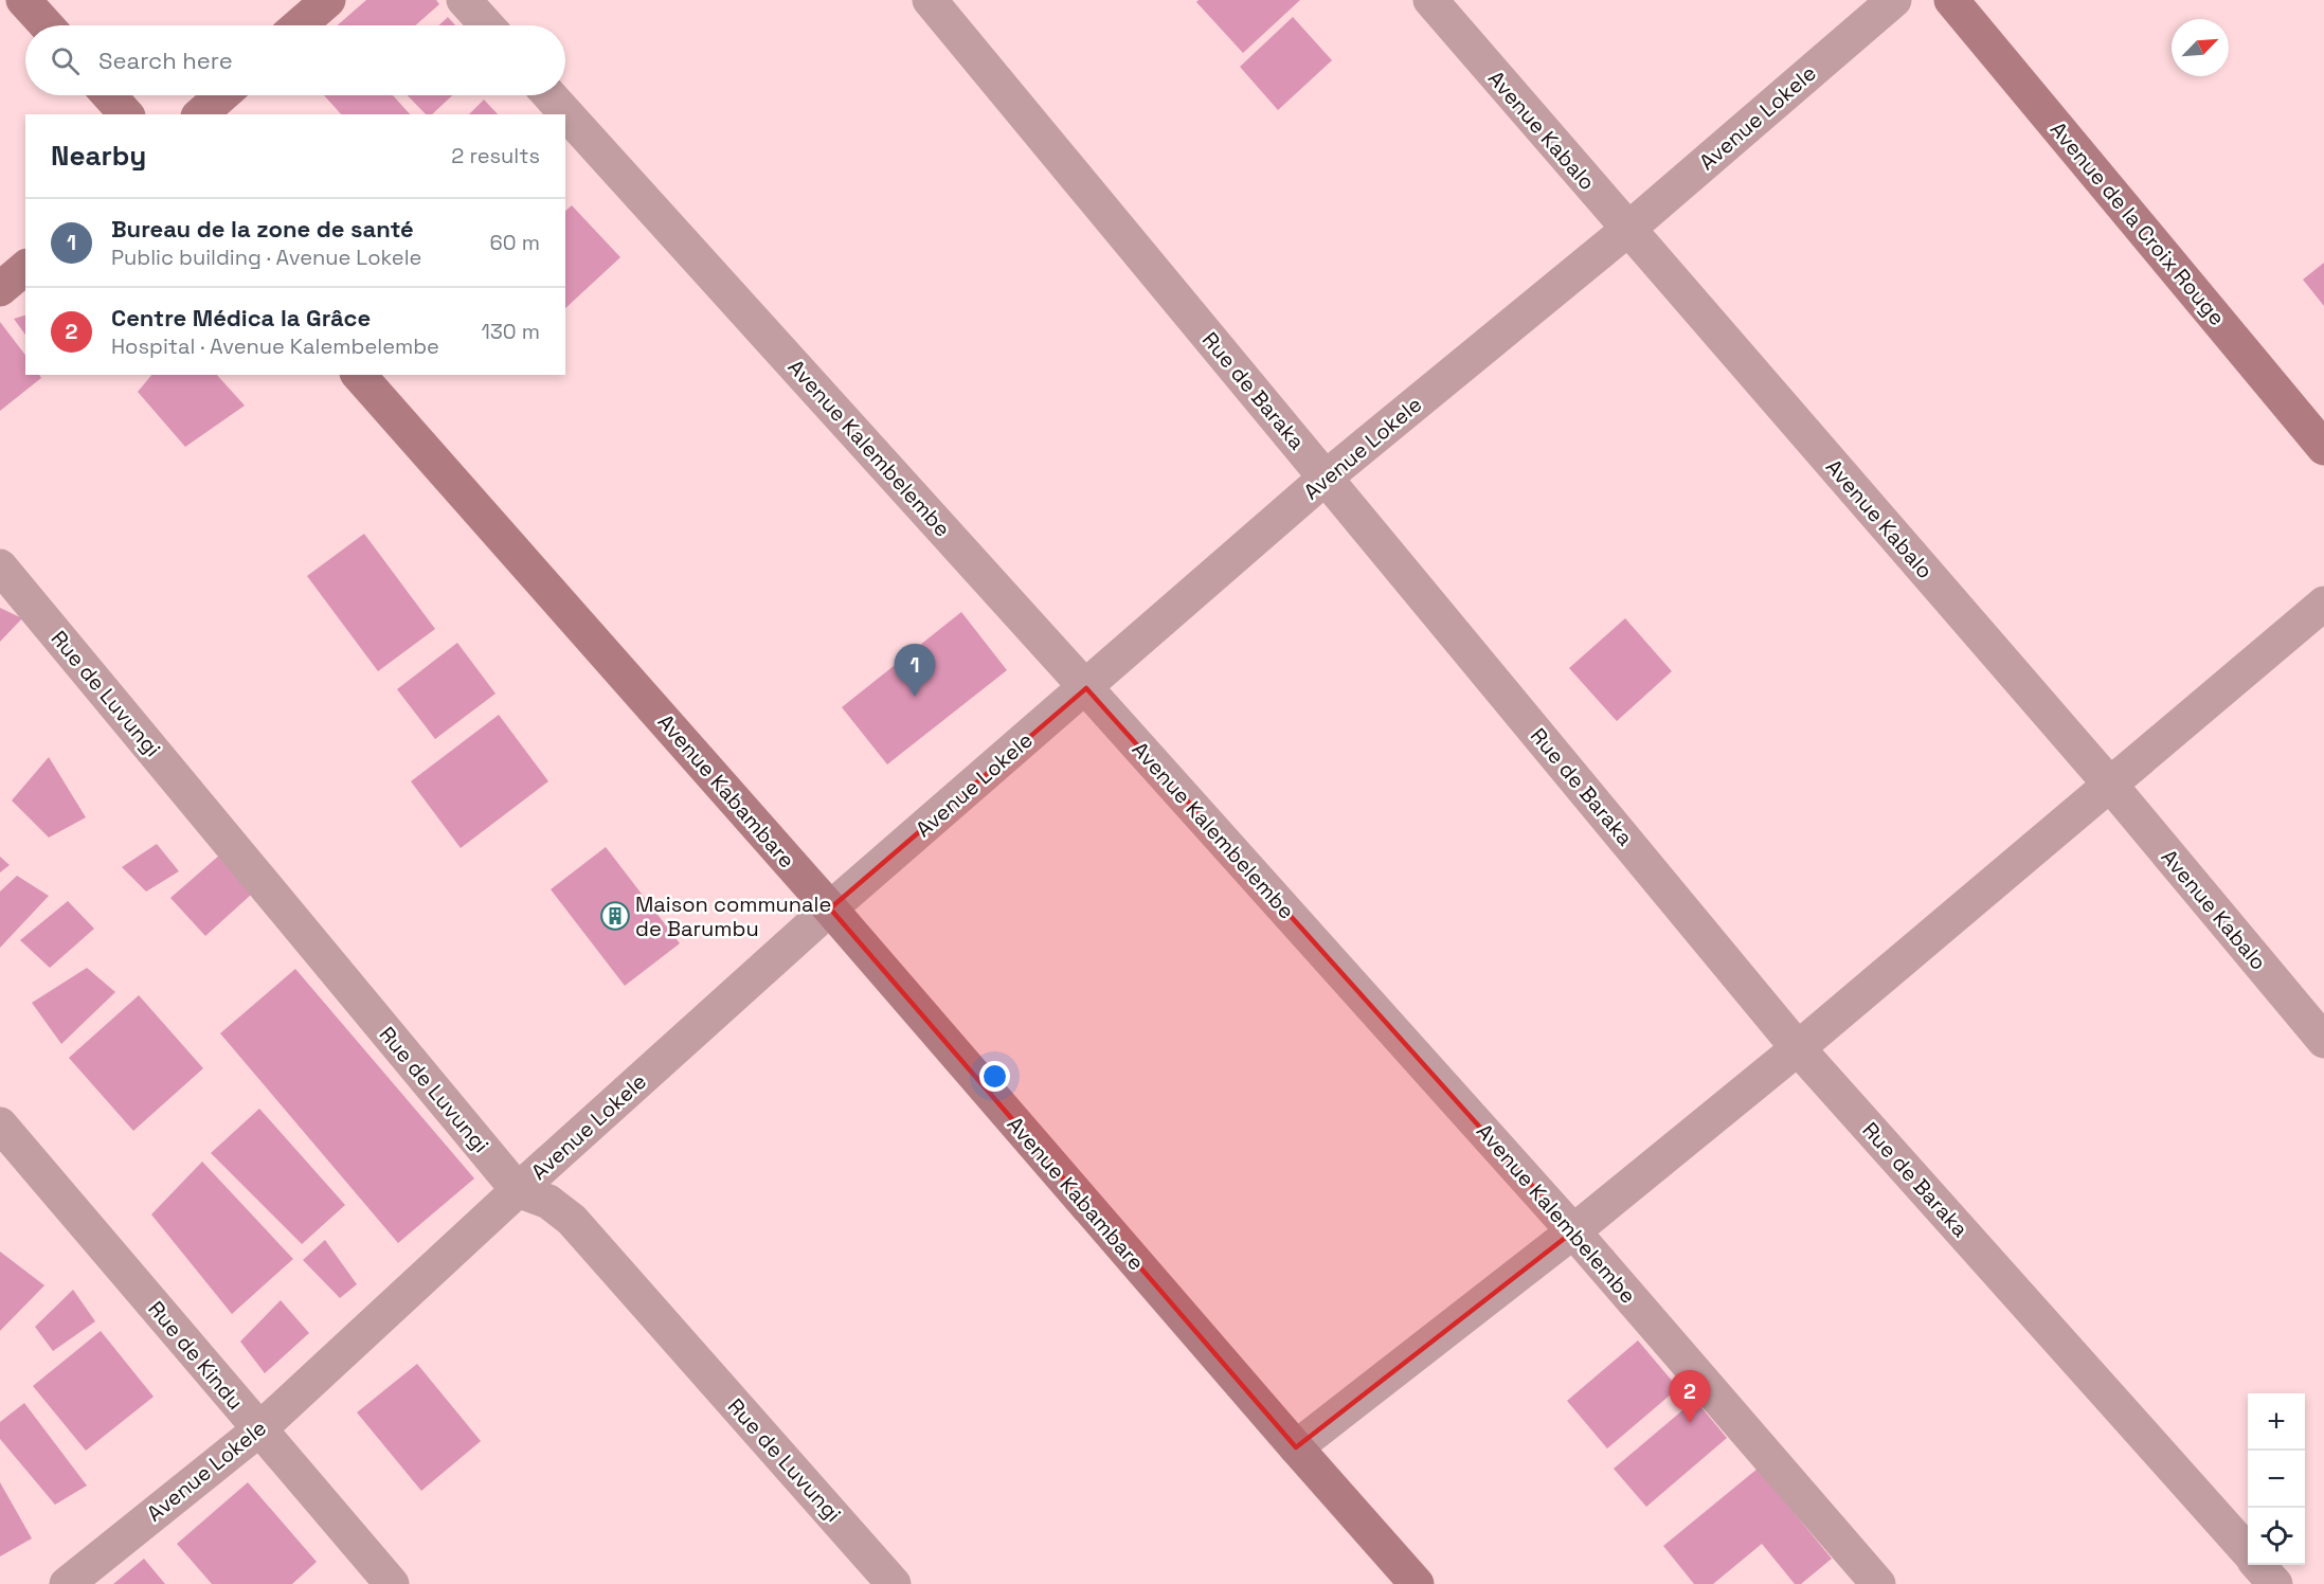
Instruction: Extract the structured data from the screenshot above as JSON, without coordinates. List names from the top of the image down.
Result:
{
  "streets": {
    "main road": ["Avenue de la Croix Rouge", "Avenue Kabambare"],
    "street": [
      "Avenue Lokele",
      "Avenue Kabalo",
      "Rue de Baraka",
      "Avenue Kalembelembe",
      "Rue de Luvungi",
      "Rue de Kindu"
    ]
  },
  "crossings": [
    ["Avenue Lokele", "Avenue Kabalo"],
    ["Avenue Lokele", "Rue de Baraka"],
    ["Avenue Lokele", "Avenue Kalembelembe"],
    ["Avenue Lokele", "Rue de Luvungi"],
    ["Avenue Lokele", "Avenue Kabambare"],
    ["Avenue Lokele", "Rue de Kindu"]
  ],
  "places": {
    "building": ["Maison communale de Barumbu"]
  },
  "north": "top right",
  "page": {
    "search": "Search here",
    "heading": ["Nearby", "2 results"],
    "list": [
      {
        "mark": "1",
        "name": "Bureau de la zone de santé",
        "note": "Public building · Avenue Lokele",
        "value": "60 m"
      },
      {
        "mark": "2",
        "name": "Centre Médica la Grâce",
        "note": "Hospital · Avenue Kalembelembe",
        "value": "130 m"
      }
    ],
    "pins": ["1", "2"],
    "map_buttons": ["+", "−"]
  }
}
